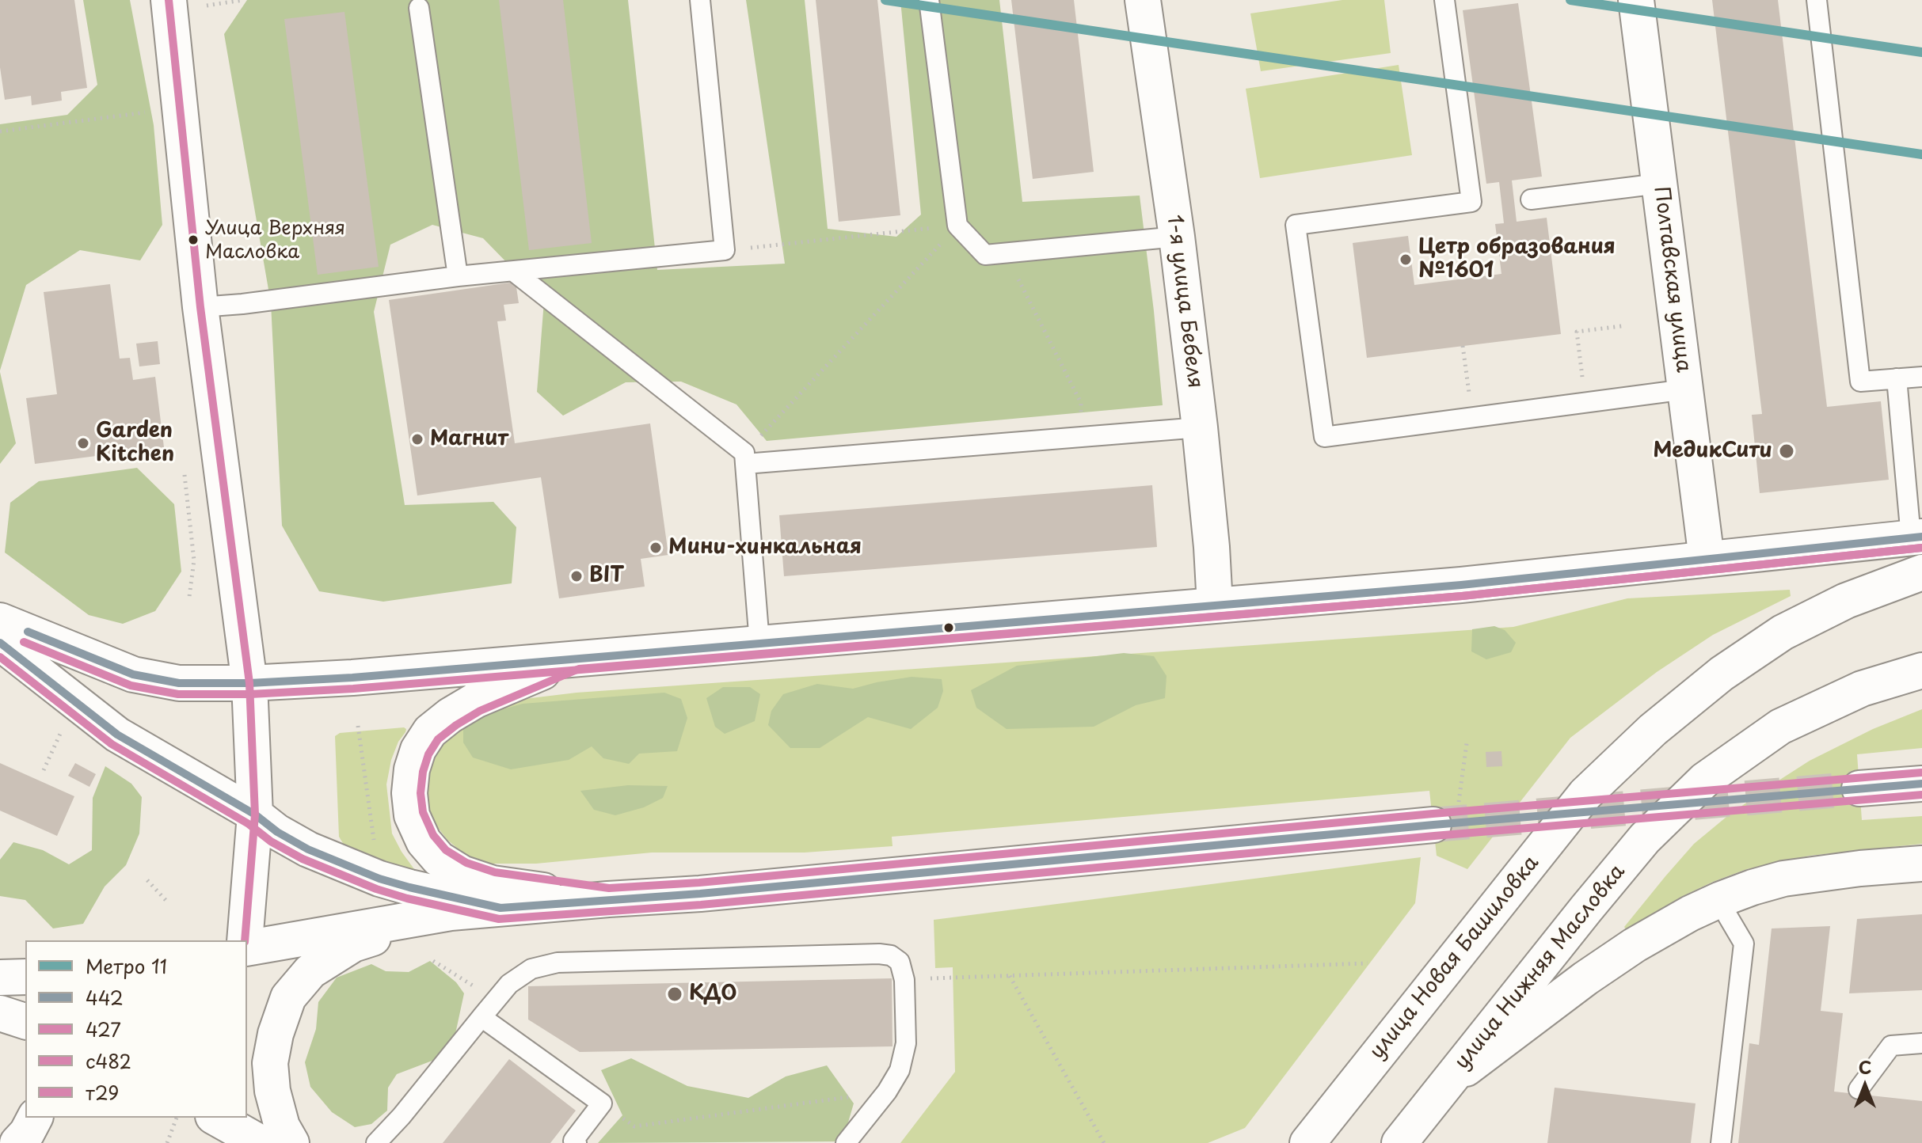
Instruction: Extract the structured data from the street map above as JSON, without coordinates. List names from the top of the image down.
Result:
{
  "streets": {
    "street": [
      "Полтавская улица",
      "1-я улица Бебеля",
      "улица Новая Башиловка",
      "улица Нижняя Масловка"
    ]
  },
  "places": [
    "Улица Верхняя Масловка",
    "Цетр образования №1601",
    "Магнит",
    "Garden Kitchen",
    "МедикСити",
    "Мини-хинкальная",
    "BIT",
    "КДО"
  ],
  "lines": [
    "metro line 11",
    "transit line т29",
    "transit line 442",
    "transit line 427",
    "transit line с482"
  ],
  "legend": [
    "Метро 11",
    "442",
    "427",
    "с482",
    "т29"
  ],
  "north": "top"
}
